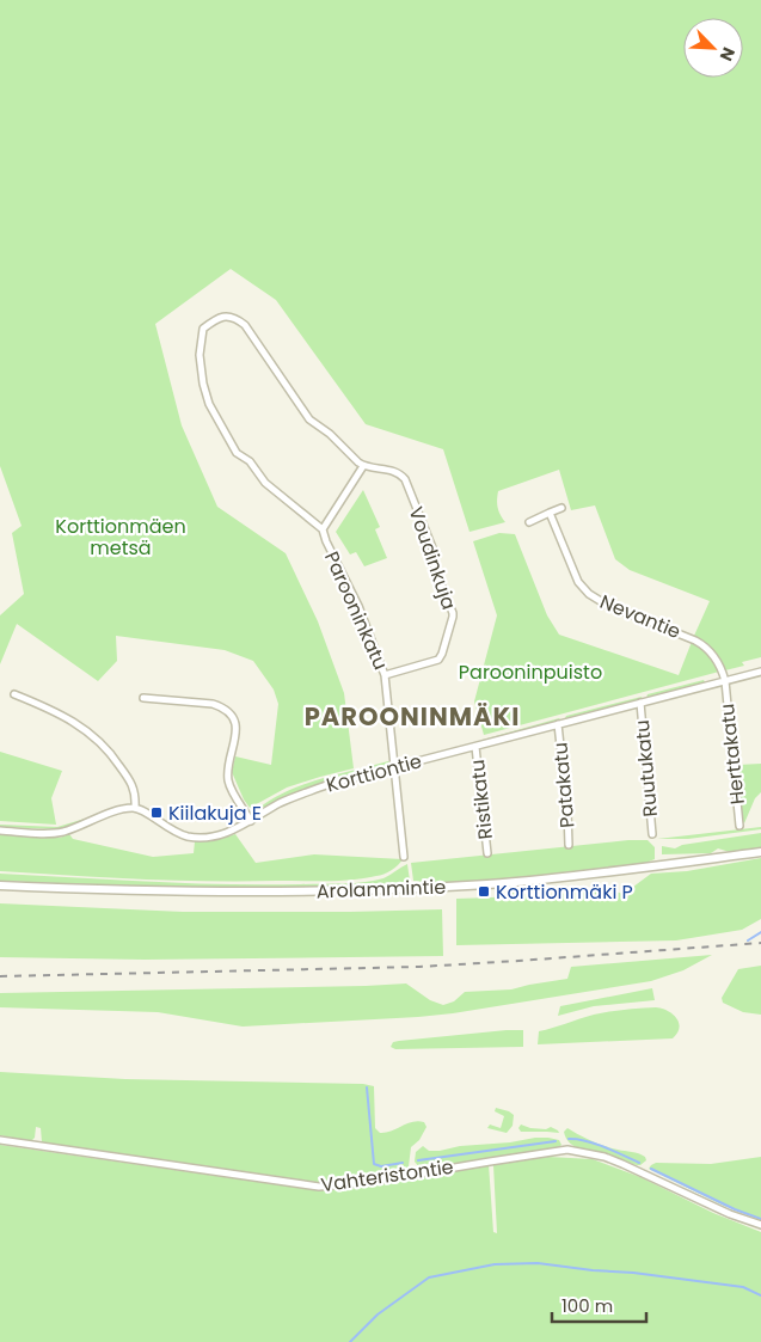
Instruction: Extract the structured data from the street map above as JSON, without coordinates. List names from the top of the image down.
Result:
{
  "streets": {
    "street": [
      "Voudinkuja",
      "Parooninkatu",
      "Nevantie",
      "Herttakatu",
      "Ruutukatu",
      "Korttiontie",
      "Patakatu",
      "Ristikatu",
      "Arolammintie",
      "Vahteristontie"
    ]
  },
  "crossings": [
    ["Voudinkuja", "Parooninkatu"],
    ["Parooninkatu", "Korttiontie"],
    ["Nevantie", "Herttakatu"],
    ["Nevantie", "Korttiontie"],
    ["Herttakatu", "Korttiontie"],
    ["Ruutukatu", "Korttiontie"],
    ["Korttiontie", "Patakatu"],
    ["Korttiontie", "Ristikatu"]
  ],
  "districts": ["PAROONINMÄKI"],
  "parks": ["Korttionmäen metsä", "Parooninpuisto"],
  "places": {
    "transit": ["Kiilakuja E", "Korttionmäki P"]
  },
  "scale_bar": "100 m",
  "north": "bottom right"
}
